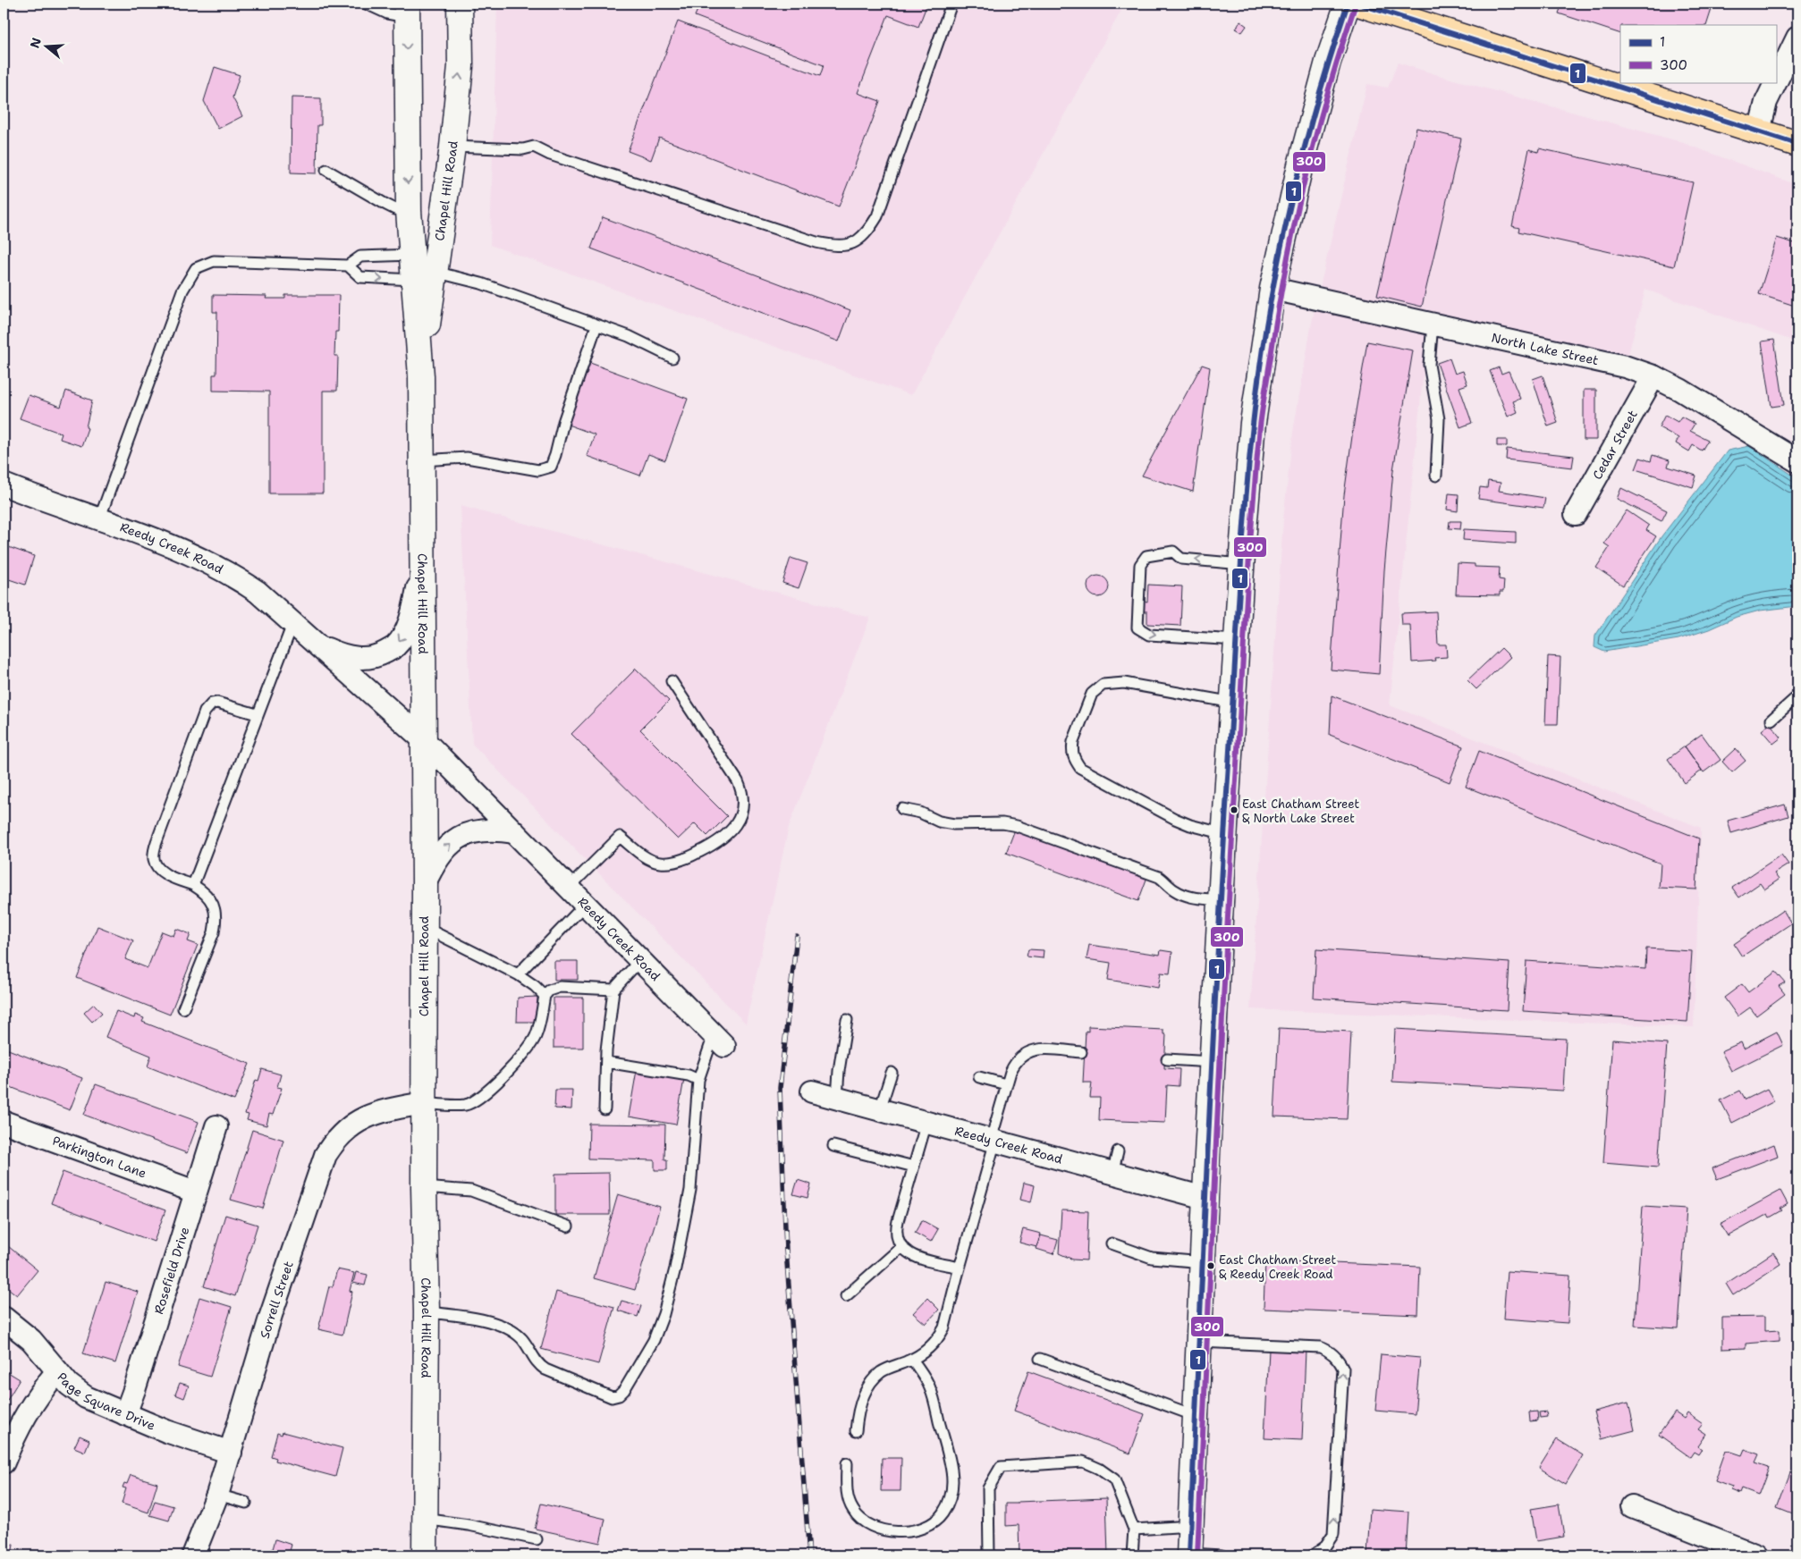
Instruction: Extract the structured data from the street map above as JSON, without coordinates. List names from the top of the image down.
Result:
{
  "streets": {
    "main road": ["Chapel Hill Road"],
    "street": [
      "North Lake Street",
      "Cedar Street",
      "Reedy Creek Road",
      "Parkington Lane",
      "Rosefield Drive",
      "Sorrell Street",
      "Page Square Drive"
    ]
  },
  "crossings": [
    ["Chapel Hill Road", "Reedy Creek Road"],
    ["Chapel Hill Road", "Sorrell Street"],
    ["North Lake Street", "Cedar Street"],
    ["Parkington Lane", "Rosefield Drive"],
    ["Rosefield Drive", "Page Square Drive"],
    ["Sorrell Street", "Page Square Drive"]
  ],
  "places": ["East Chatham Street & North Lake Street", "East Chatham Street & Reedy Creek Road"],
  "lines": ["transit line 1", "transit line 300"],
  "legend": ["1", "300"],
  "north": "left"
}
